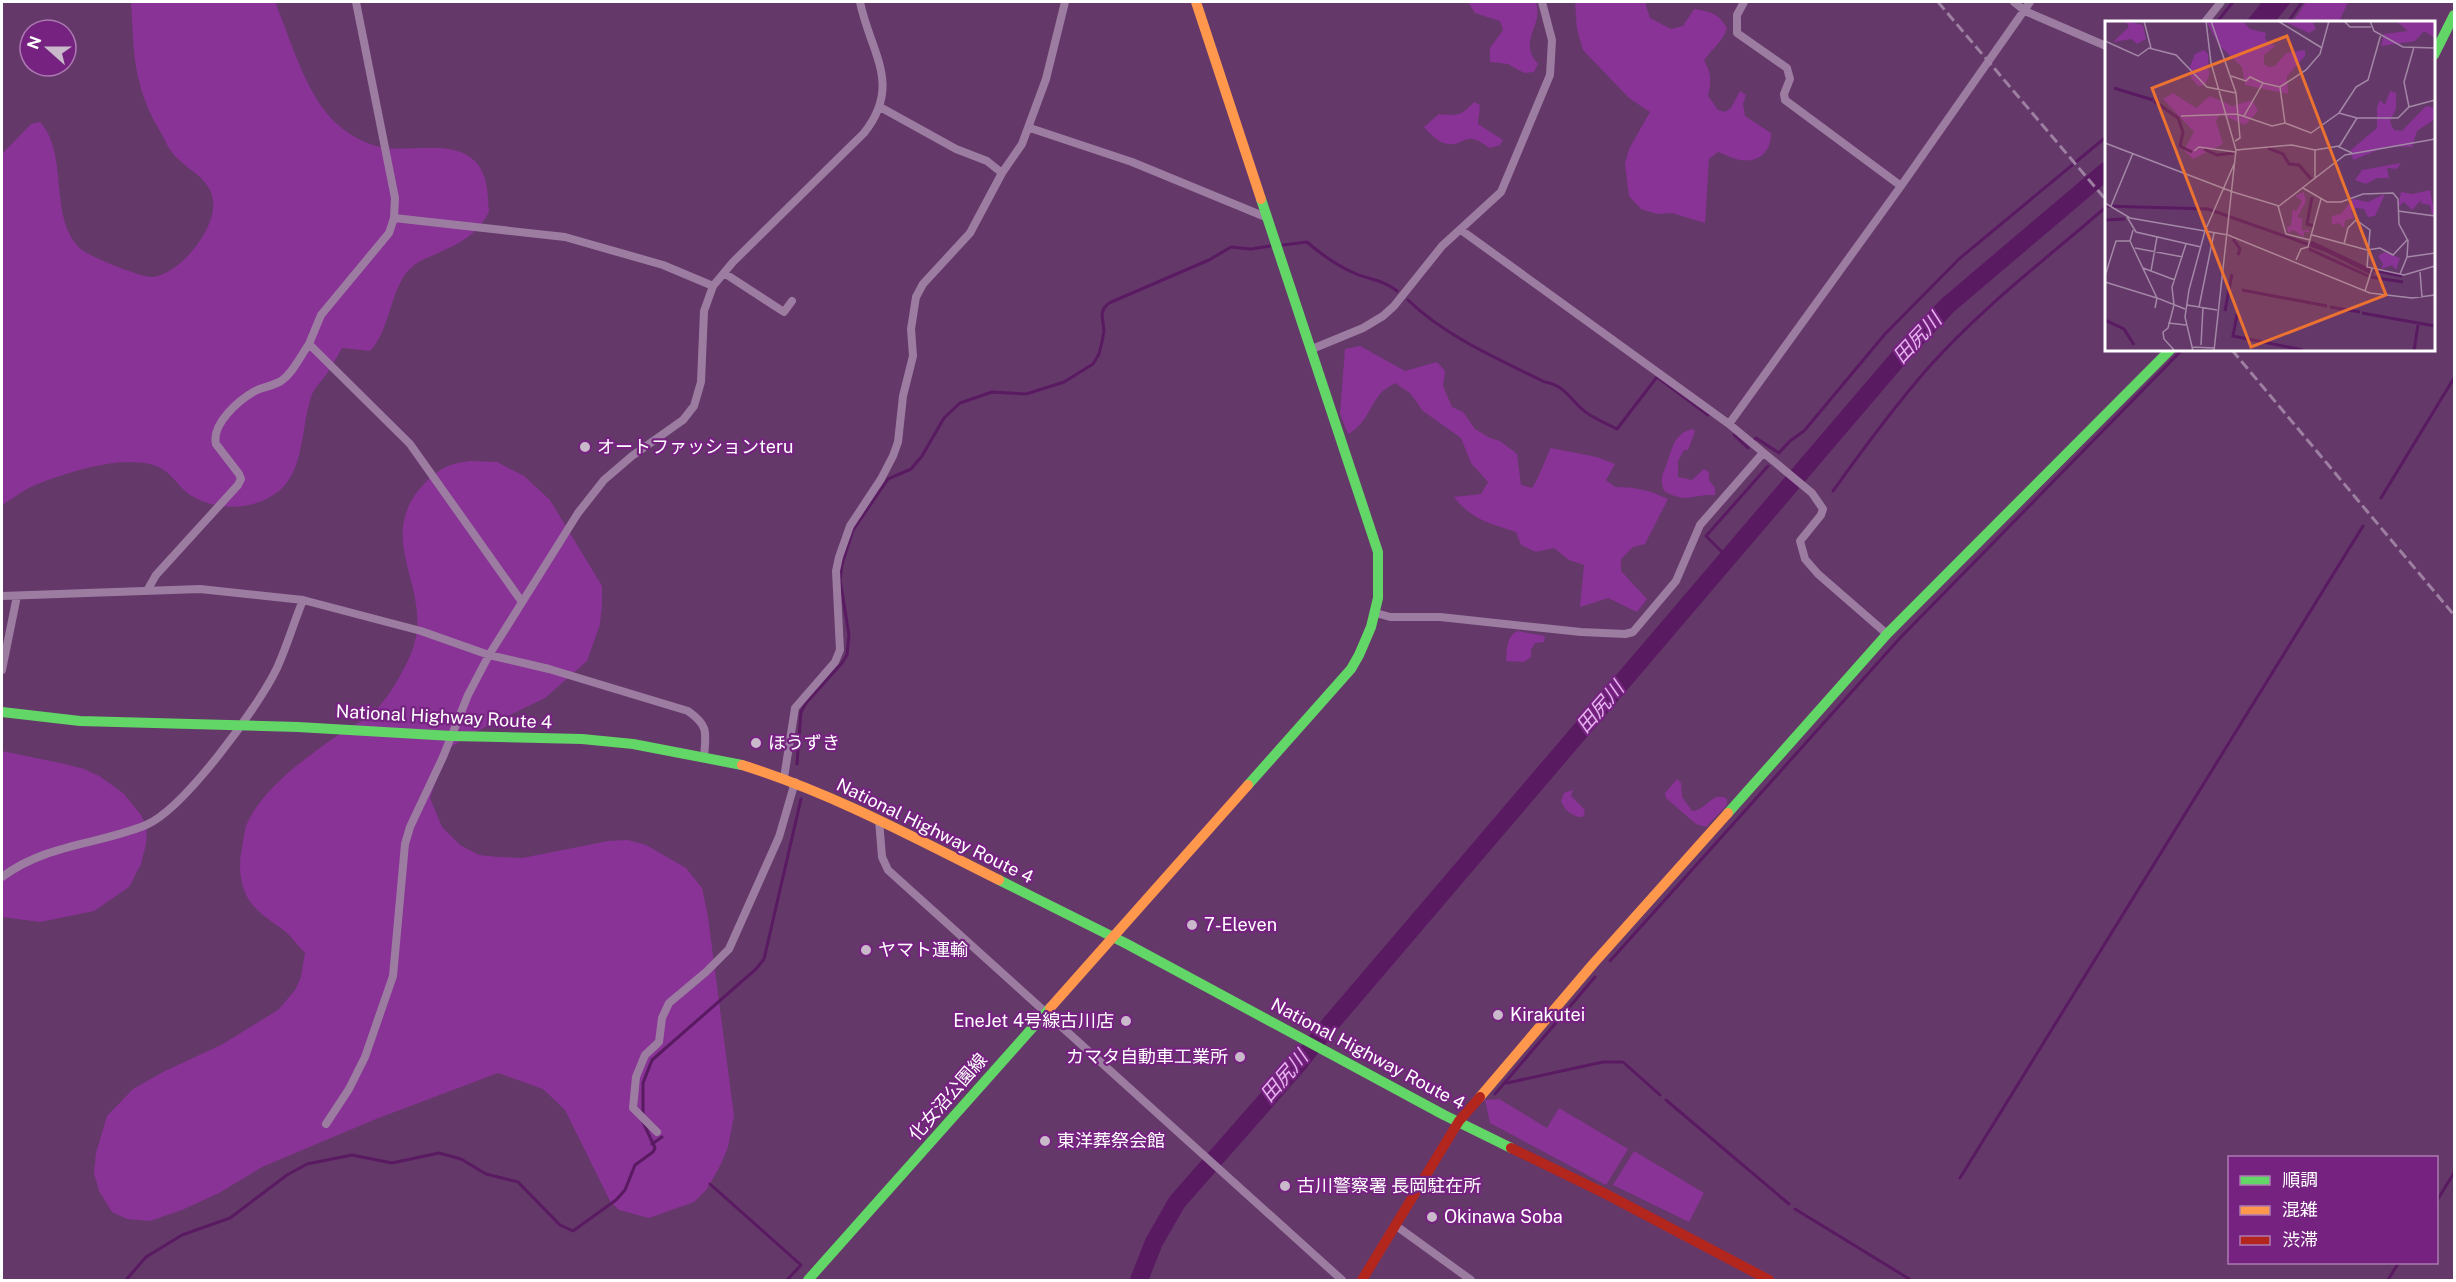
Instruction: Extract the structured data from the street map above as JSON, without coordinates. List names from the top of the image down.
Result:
{
  "streets": {
    "main road": ["National Highway Route 4", "化女沼公園線"]
  },
  "crossings": [
    ["National Highway Route 4", "化女沼公園線"]
  ],
  "water": ["田尻川"],
  "places": [
    "オートファッションteru",
    "ほうずき",
    "7-Eleven",
    "ヤマト運輸",
    "Kirakutei",
    "EneJet 4号線古川店",
    "カマタ自動車工業所",
    "東洋葬祭会館",
    "古川警察署 長岡駐在所",
    "Okinawa Soba"
  ],
  "legend": ["順調", "混雑", "渋滞"],
  "north": "left"
}
